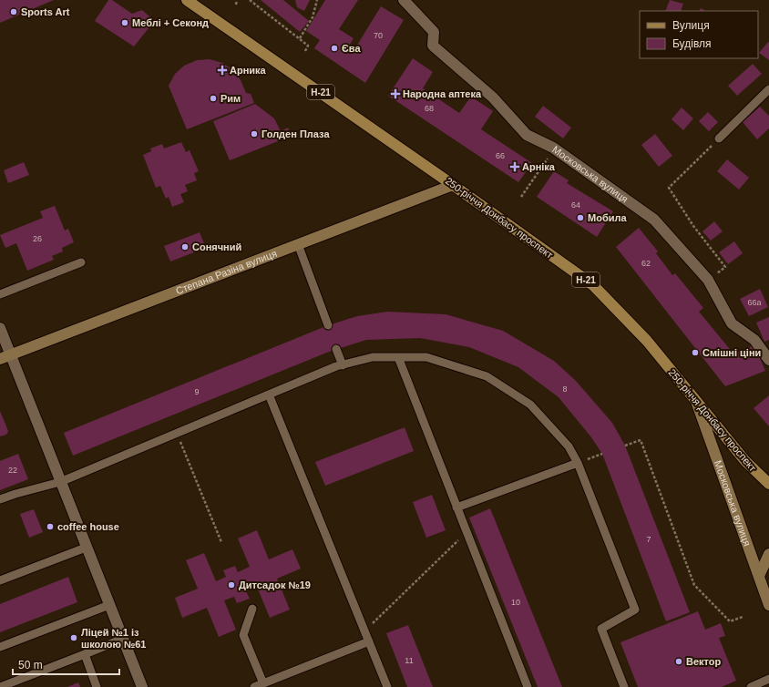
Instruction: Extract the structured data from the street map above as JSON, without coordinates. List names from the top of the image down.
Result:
{
  "streets": {
    "main road": ["Н-21", "250-річчя Донбасу проспект"],
    "street": ["Московська вулиця", "Степана Разіна вулиця"]
  },
  "crossings": [
    ["Московська вулиця", "250-річчя Донбасу проспект"],
    ["250-річчя Донбасу проспект", "Степана Разіна вулиця"]
  ],
  "places": {
    "other": [
      "Sports Art",
      "Меблі + Секонд",
      "Єва",
      "Рим",
      "Голден Плаза",
      "Мобила",
      "Сонячний",
      "Смішні ціни",
      "coffee house",
      "Дитсадок №19",
      "Ліцей №1 із школою №61",
      "Вектор"
    ],
    "health": ["Арника", "Народна аптека", "Арніка"]
  },
  "house_numbers": [
    "70",
    "68",
    "66",
    "64",
    "26",
    "62",
    "66а",
    "8",
    "9",
    "22",
    "7",
    "10",
    "11"
  ],
  "legend": ["Вулиця", "Будівля"],
  "scale_bar": "50 m"
}
